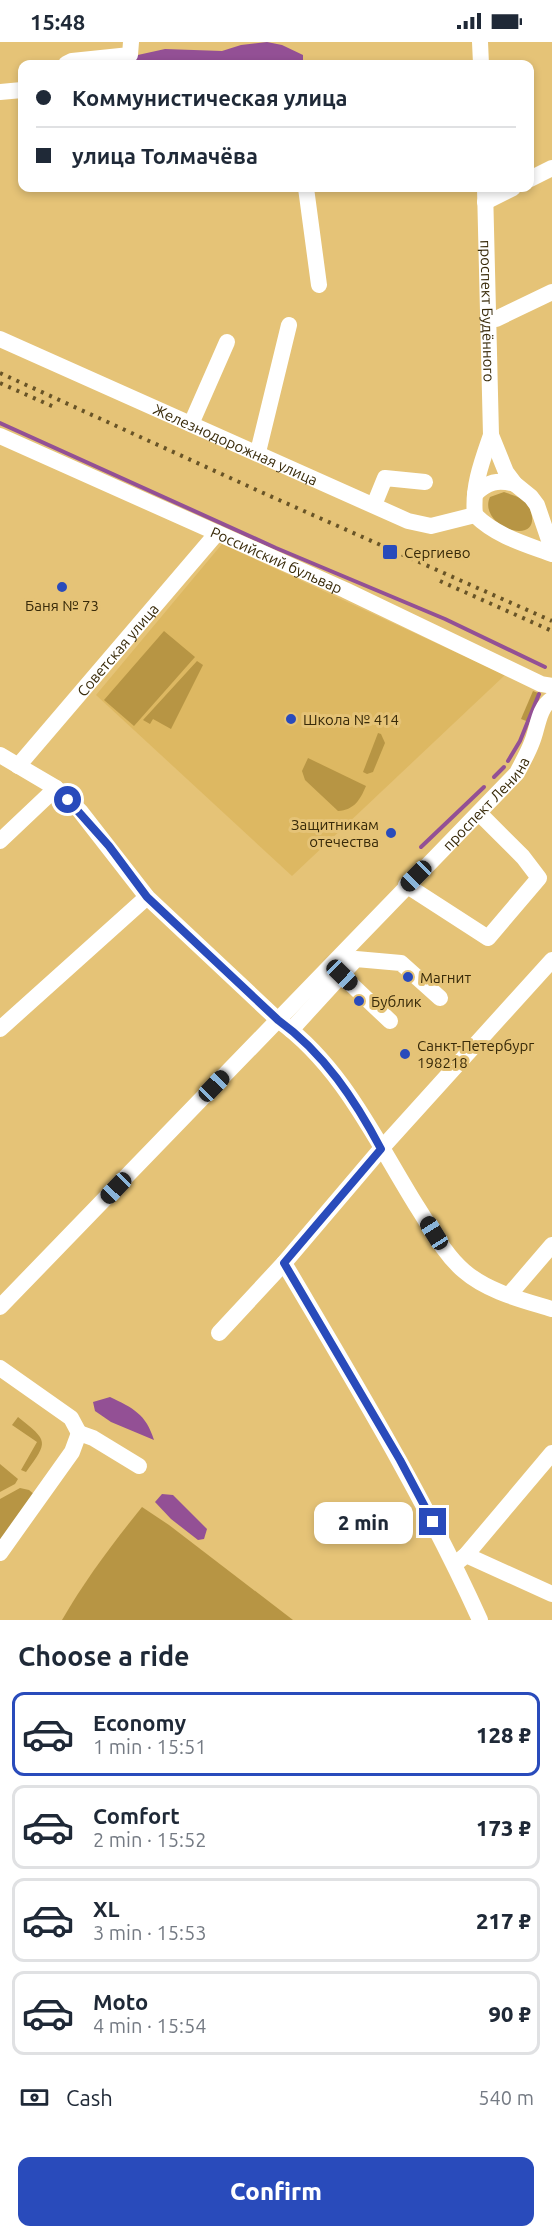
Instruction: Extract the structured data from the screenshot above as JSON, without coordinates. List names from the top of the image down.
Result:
{
  "streets": {
    "street": [
      "проспект Будённого",
      "Железнодорожная улица",
      "Российский бульвар",
      "Советская улица",
      "проспект Ленина"
    ]
  },
  "crossings": [
    ["проспект Будённого", "Железнодорожная улица"],
    ["Российский бульвар", "Советская улица"]
  ],
  "places": {
    "transit": ["Сергиево"],
    "other": [
      "Баня № 73",
      "Школа № 414",
      "Защитникам отечества",
      "Магнит",
      "Бублик",
      "Санкт-Петербург 198218"
    ]
  },
  "page": {
    "status": "15:48",
    "banner": ["Коммунистическая улица", "улица Толмачёва"],
    "bubble": "2 min",
    "heading": "Choose a ride",
    "list": [
      {
        "name": "Economy",
        "note": "1 min · 15:51",
        "value": "128 ₽"
      },
      {
        "name": "Comfort",
        "note": "2 min · 15:52",
        "value": "173 ₽"
      },
      {
        "name": "XL",
        "note": "3 min · 15:53",
        "value": "217 ₽"
      },
      {
        "name": "Moto",
        "note": "4 min · 15:54",
        "value": "90 ₽"
      }
    ],
    "pay": ["Cash", "540 m"],
    "buttons": "Confirm"
  }
}
